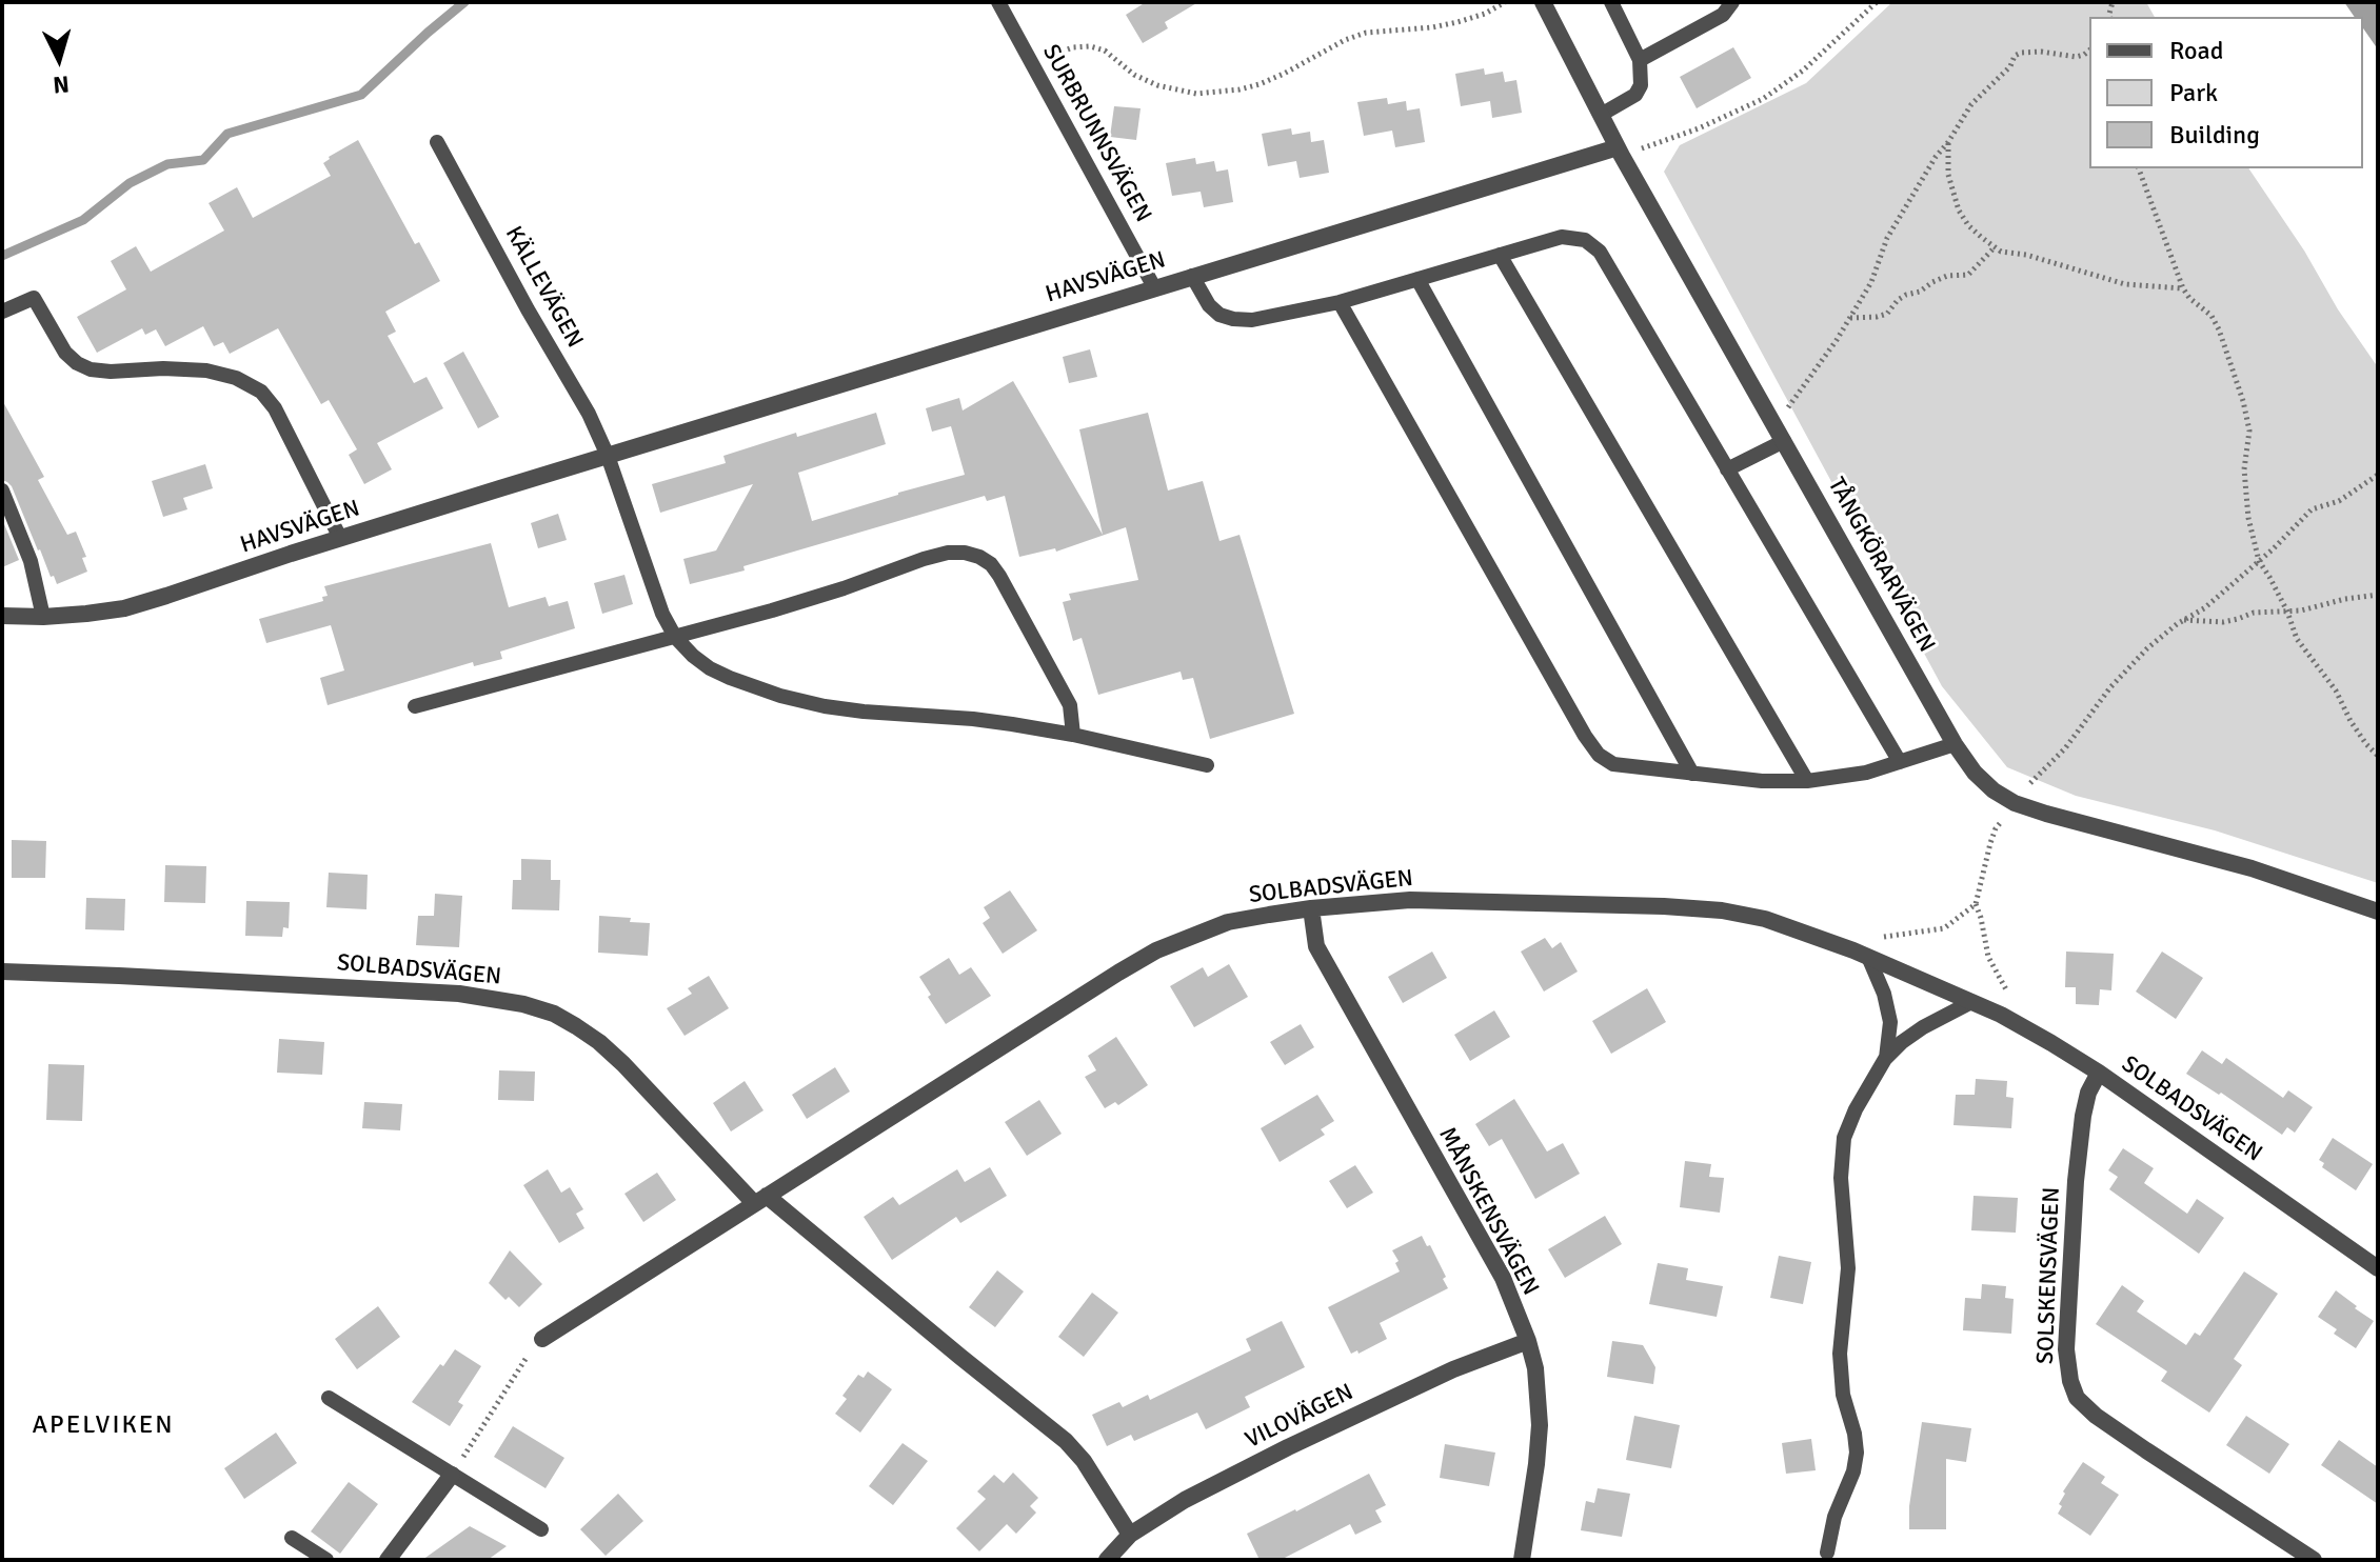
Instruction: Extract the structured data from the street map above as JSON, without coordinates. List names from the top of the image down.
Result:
{
  "streets": {
    "street": [
      "HAVSVÄGEN",
      "TÅNGKÖRARVÄGEN",
      "SOLBADSVÄGEN",
      "MÅNSKENSVÄGEN",
      "SOLSKENSVÄGEN",
      "VILOVÄGEN"
    ],
    "lane": ["SURBRUNNSVÄGEN", "KÄLLEVÄGEN"]
  },
  "crossings": [
    ["SURBRUNNSVÄGEN", "HAVSVÄGEN"],
    ["HAVSVÄGEN", "KÄLLEVÄGEN"],
    ["HAVSVÄGEN", "TÅNGKÖRARVÄGEN"],
    ["SOLBADSVÄGEN", "MÅNSKENSVÄGEN"],
    ["SOLBADSVÄGEN", "SOLSKENSVÄGEN"],
    ["SOLBADSVÄGEN", "VILOVÄGEN"],
    ["MÅNSKENSVÄGEN", "VILOVÄGEN"]
  ],
  "districts": ["APELVIKEN"],
  "legend": ["Road", "Park", "Building"],
  "north": "bottom"
}
